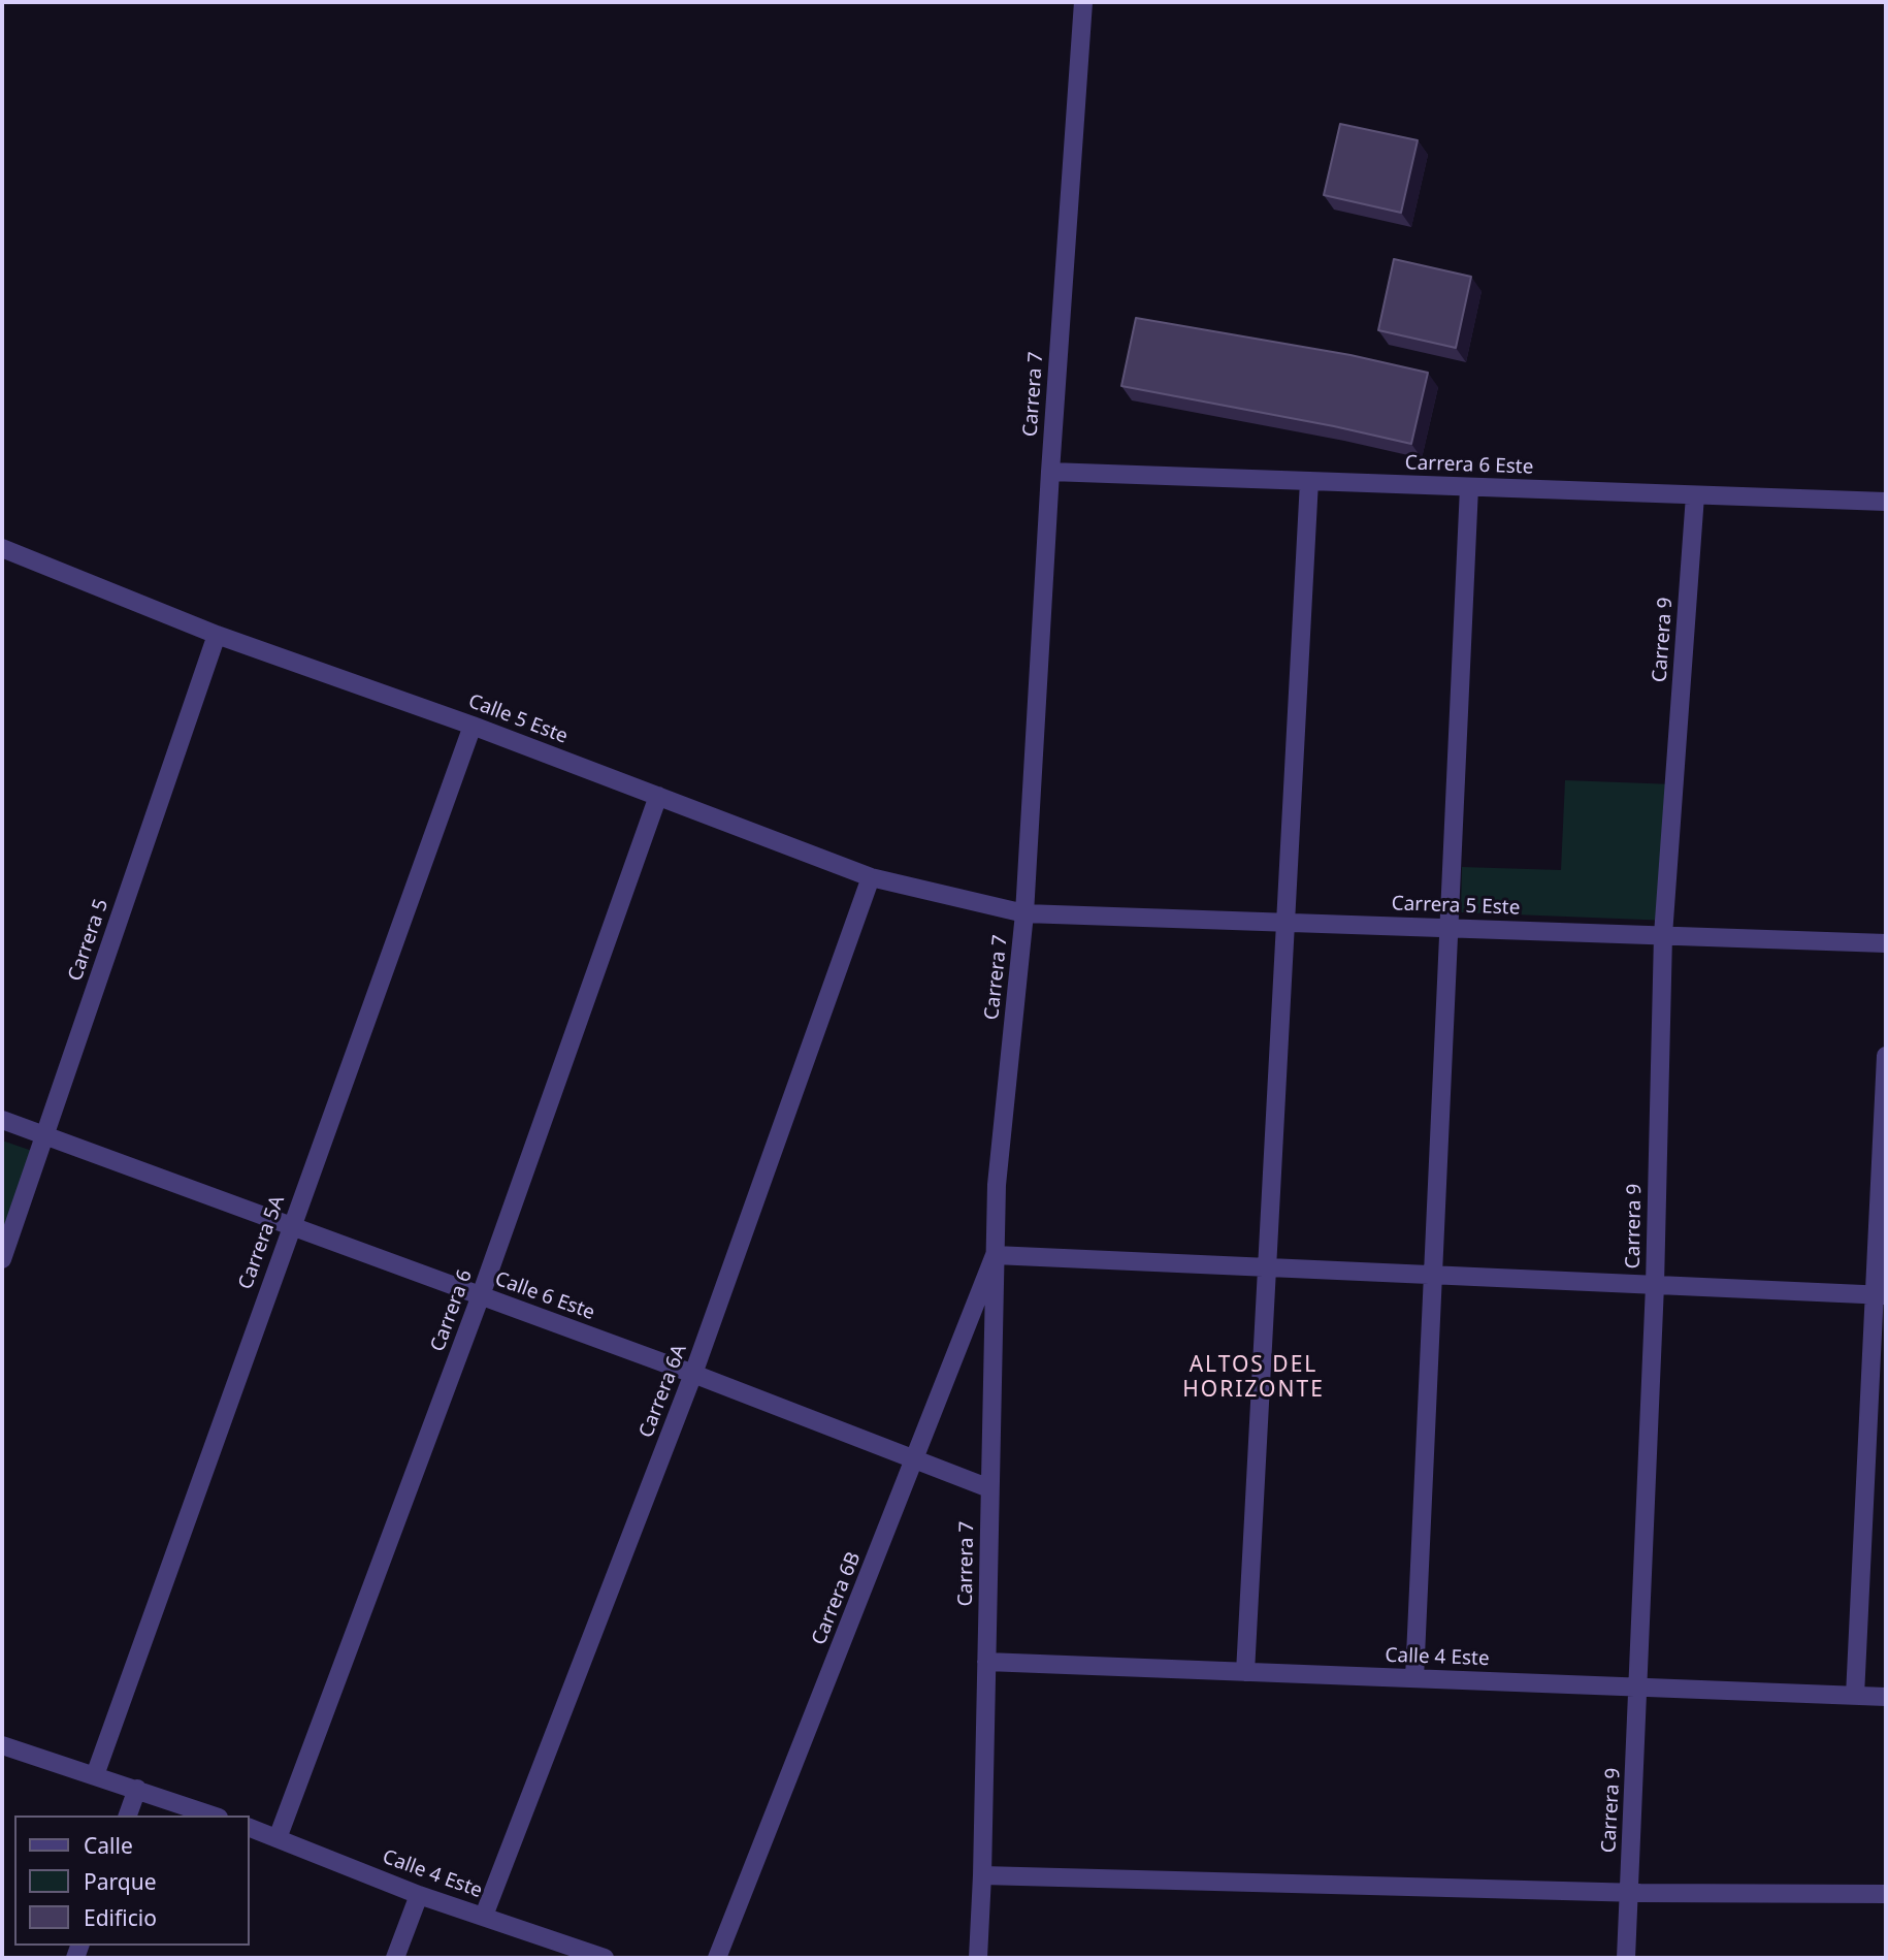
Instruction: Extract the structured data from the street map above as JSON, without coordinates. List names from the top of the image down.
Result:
{
  "streets": {
    "street": [
      "Carrera 7",
      "Carrera 6 Este",
      "Carrera 9",
      "Calle 5 Este",
      "Carrera 5 Este",
      "Carrera 5",
      "Carrera 5A",
      "Calle 6 Este",
      "Carrera 6",
      "Carrera 6A",
      "Carrera 6B",
      "Calle 4 Este"
    ]
  },
  "crossings": [
    ["Carrera 7", "Carrera 6 Este"],
    ["Carrera 7", "Calle 5 Este"],
    ["Carrera 7", "Carrera 5 Este"],
    ["Carrera 7", "Calle 6 Este"],
    ["Carrera 7", "Carrera 6B"],
    ["Carrera 7", "Calle 4 Este"],
    ["Carrera 6 Este", "Carrera 9"],
    ["Carrera 9", "Carrera 5 Este"],
    ["Carrera 9", "Calle 4 Este"],
    ["Calle 5 Este", "Carrera 5 Este"],
    ["Calle 5 Este", "Carrera 5"],
    ["Calle 5 Este", "Carrera 5A"],
    ["Calle 5 Este", "Carrera 6"],
    ["Calle 5 Este", "Carrera 6A"],
    ["Carrera 5", "Calle 6 Este"],
    ["Carrera 5A", "Calle 6 Este"],
    ["Calle 6 Este", "Carrera 6"],
    ["Calle 6 Este", "Carrera 6A"],
    ["Calle 6 Este", "Carrera 6B"],
    ["Carrera 6", "Calle 4 Este"],
    ["Carrera 6A", "Calle 4 Este"]
  ],
  "districts": ["ALTOS DEL HORIZONTE"],
  "legend": ["Calle", "Parque", "Edificio"]
}
